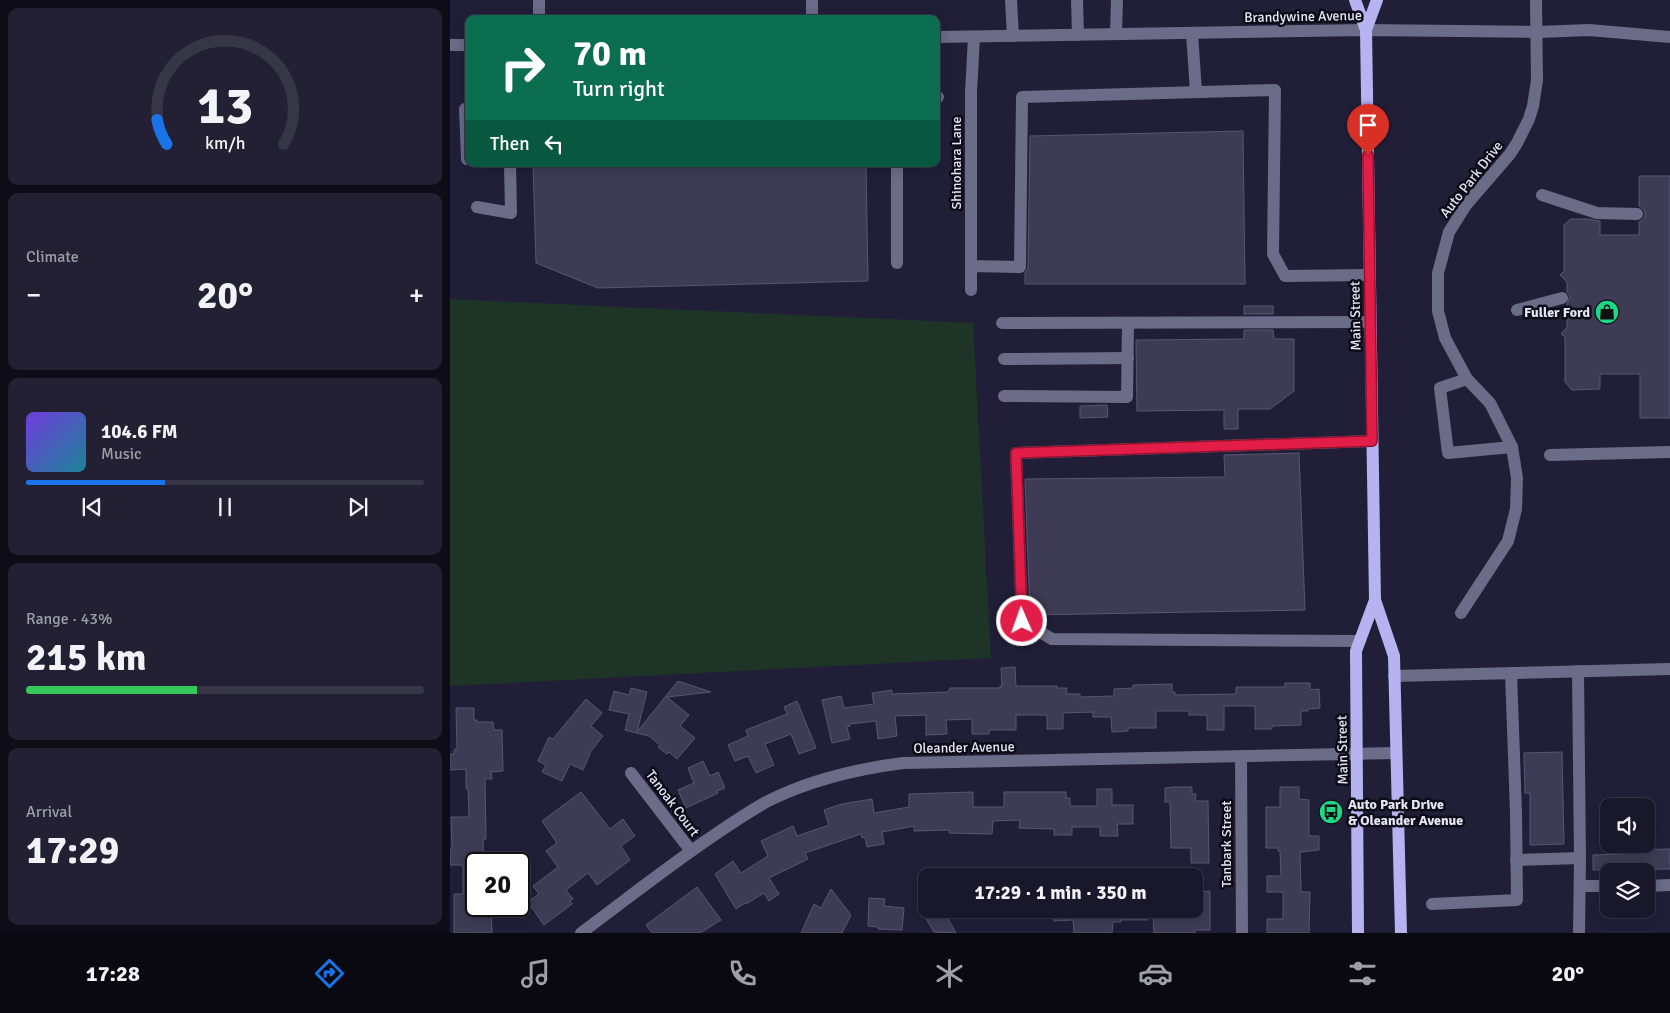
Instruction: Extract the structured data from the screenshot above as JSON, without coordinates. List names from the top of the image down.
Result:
{
  "streets": {
    "main road": ["Main Street"],
    "street": [
      "Brandywine Avenue",
      "Shinohara Lane",
      "Auto Park Drive",
      "Oleander Avenue",
      "Tanoak Court",
      "Tanbark Street"
    ]
  },
  "crossings": [
    ["Brandywine Avenue", "Shinohara Lane"],
    ["Brandywine Avenue", "Auto Park Drive"],
    ["Brandywine Avenue", "Main Street"],
    ["Main Street", "Oleander Avenue"],
    ["Oleander Avenue", "Tanoak Court"],
    ["Oleander Avenue", "Tanbark Street"]
  ],
  "places": {
    "shop": ["Fuller Ford"],
    "bus stop": ["Auto Park Drive & Oleander Avenue"]
  },
  "page": {
    "turn": ["70 m", "Turn right"],
    "then": "Then",
    "tile": [
      "Climate",
      ["Range · 43%", "215 km"],
      ["Arrival", "17:29"]
    ],
    "heat": ["−", "20°", "+"],
    "song": ["104.6 FM", "Music"],
    "limit": "20",
    "trip": "17:29 · 1 min · 350 m",
    "tabs": ["17:28", "20°"],
    "gauge": ["13", "km/h"]
  }
}
